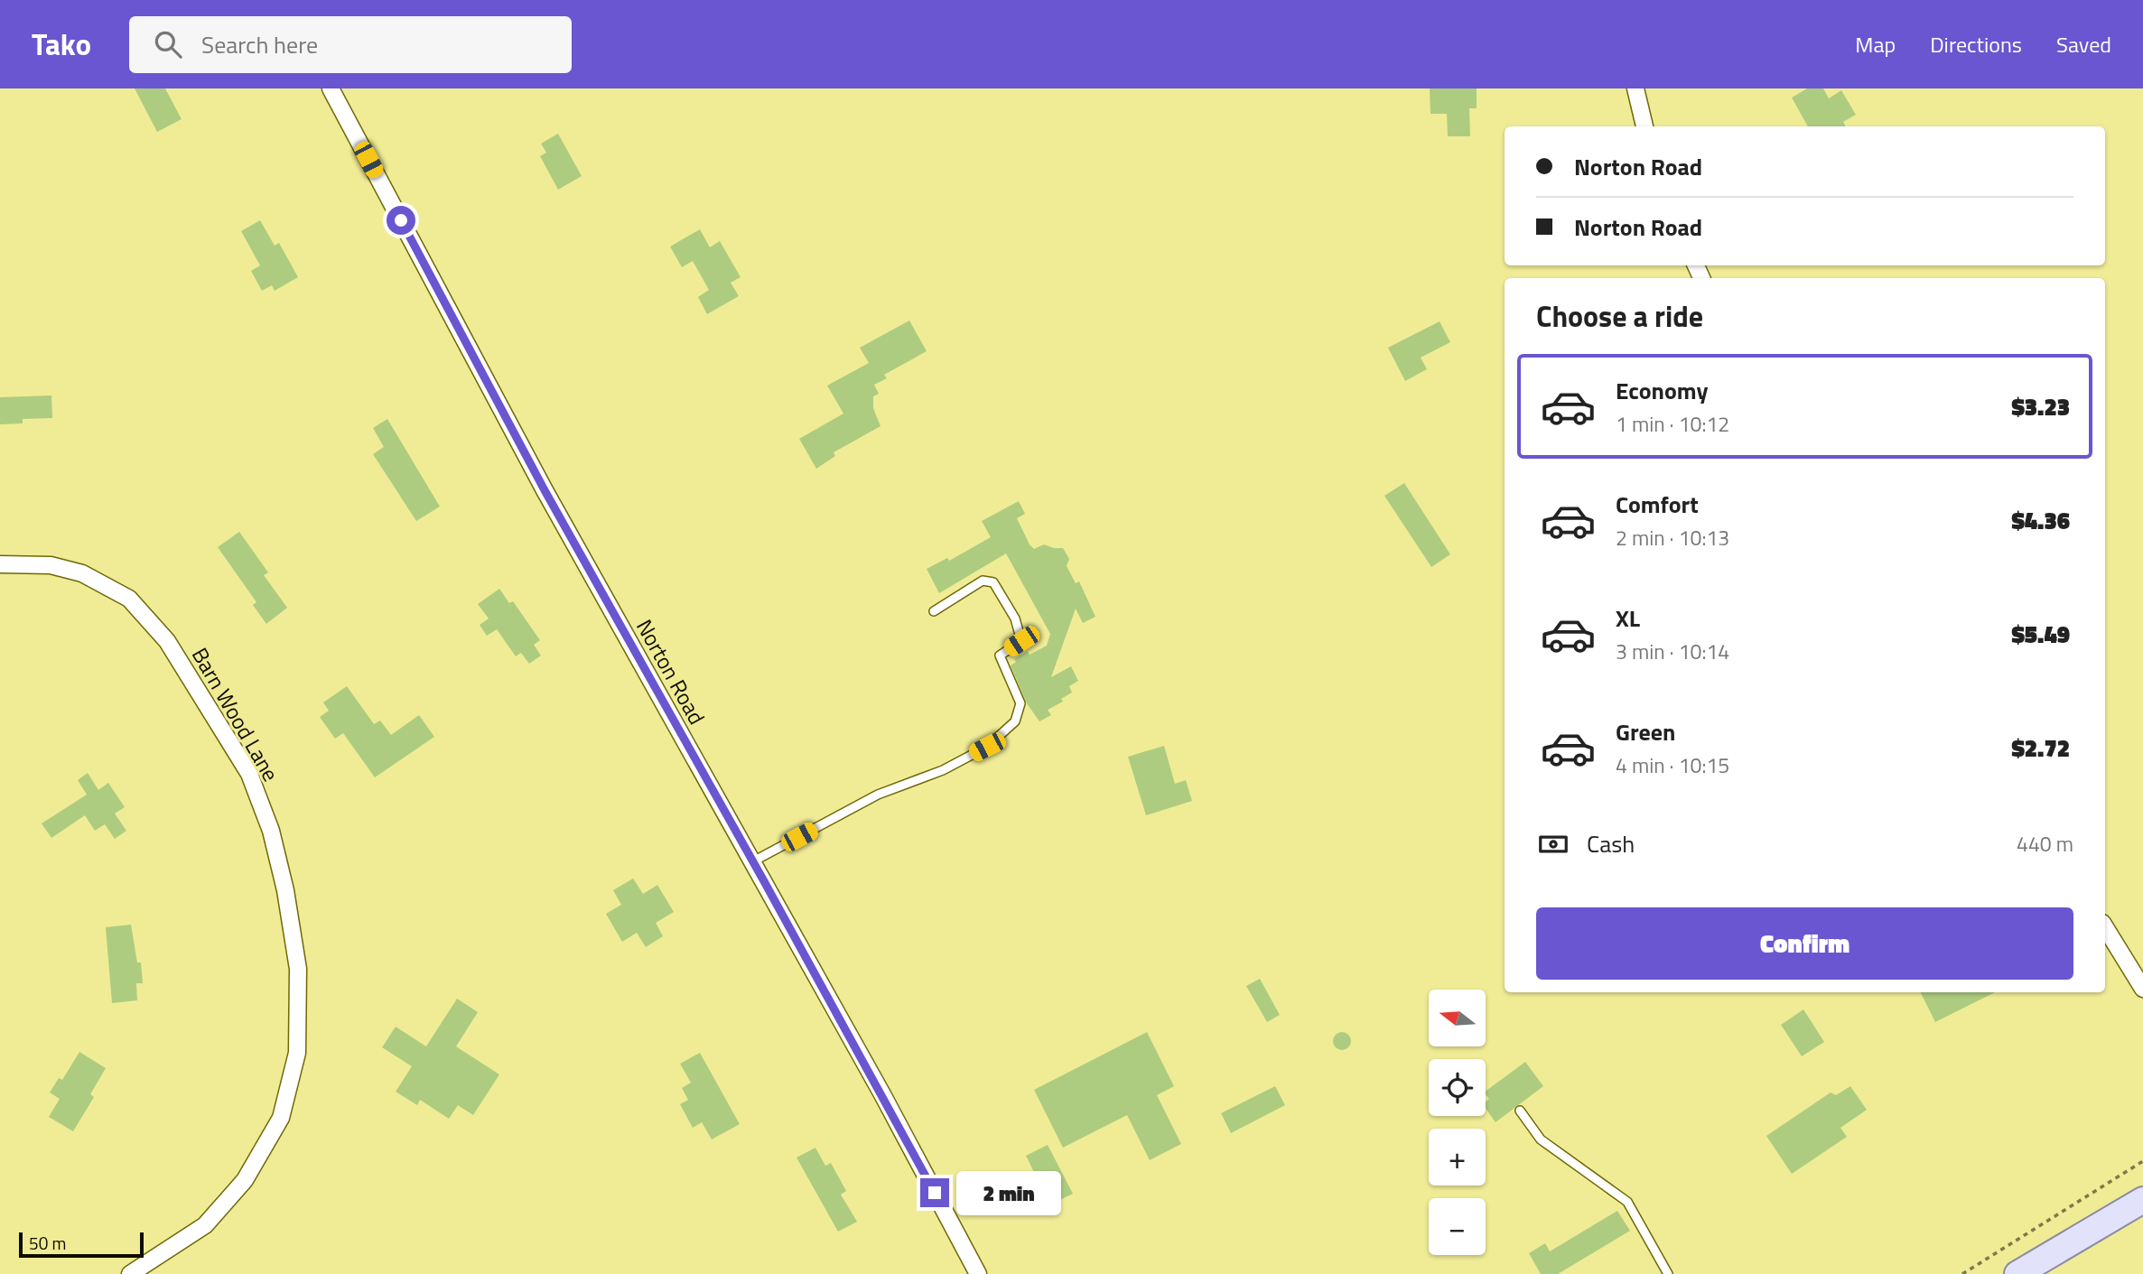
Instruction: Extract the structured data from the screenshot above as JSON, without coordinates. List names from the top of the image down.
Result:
{
  "streets": {
    "street": ["Norton Road", "Barn Wood Lane"]
  },
  "scale_bar": "50 m",
  "north": "left",
  "page": {
    "header": "Tako",
    "search": "Search here",
    "nav": ["Map", "Directions", "Saved"],
    "banner": ["Norton Road", "Norton Road"],
    "heading": "Choose a ride",
    "list": [
      {
        "name": "Economy",
        "note": "1 min · 10:12",
        "value": "$3.23"
      },
      {
        "name": "Comfort",
        "note": "2 min · 10:13",
        "value": "$4.36"
      },
      {
        "name": "XL",
        "note": "3 min · 10:14",
        "value": "$5.49"
      },
      {
        "name": "Green",
        "note": "4 min · 10:15",
        "value": "$2.72"
      }
    ],
    "pay": ["Cash", "440 m"],
    "buttons": "Confirm",
    "map_buttons": ["+", "−"],
    "bubble": "2 min",
    "scale": "50 m"
  }
}
